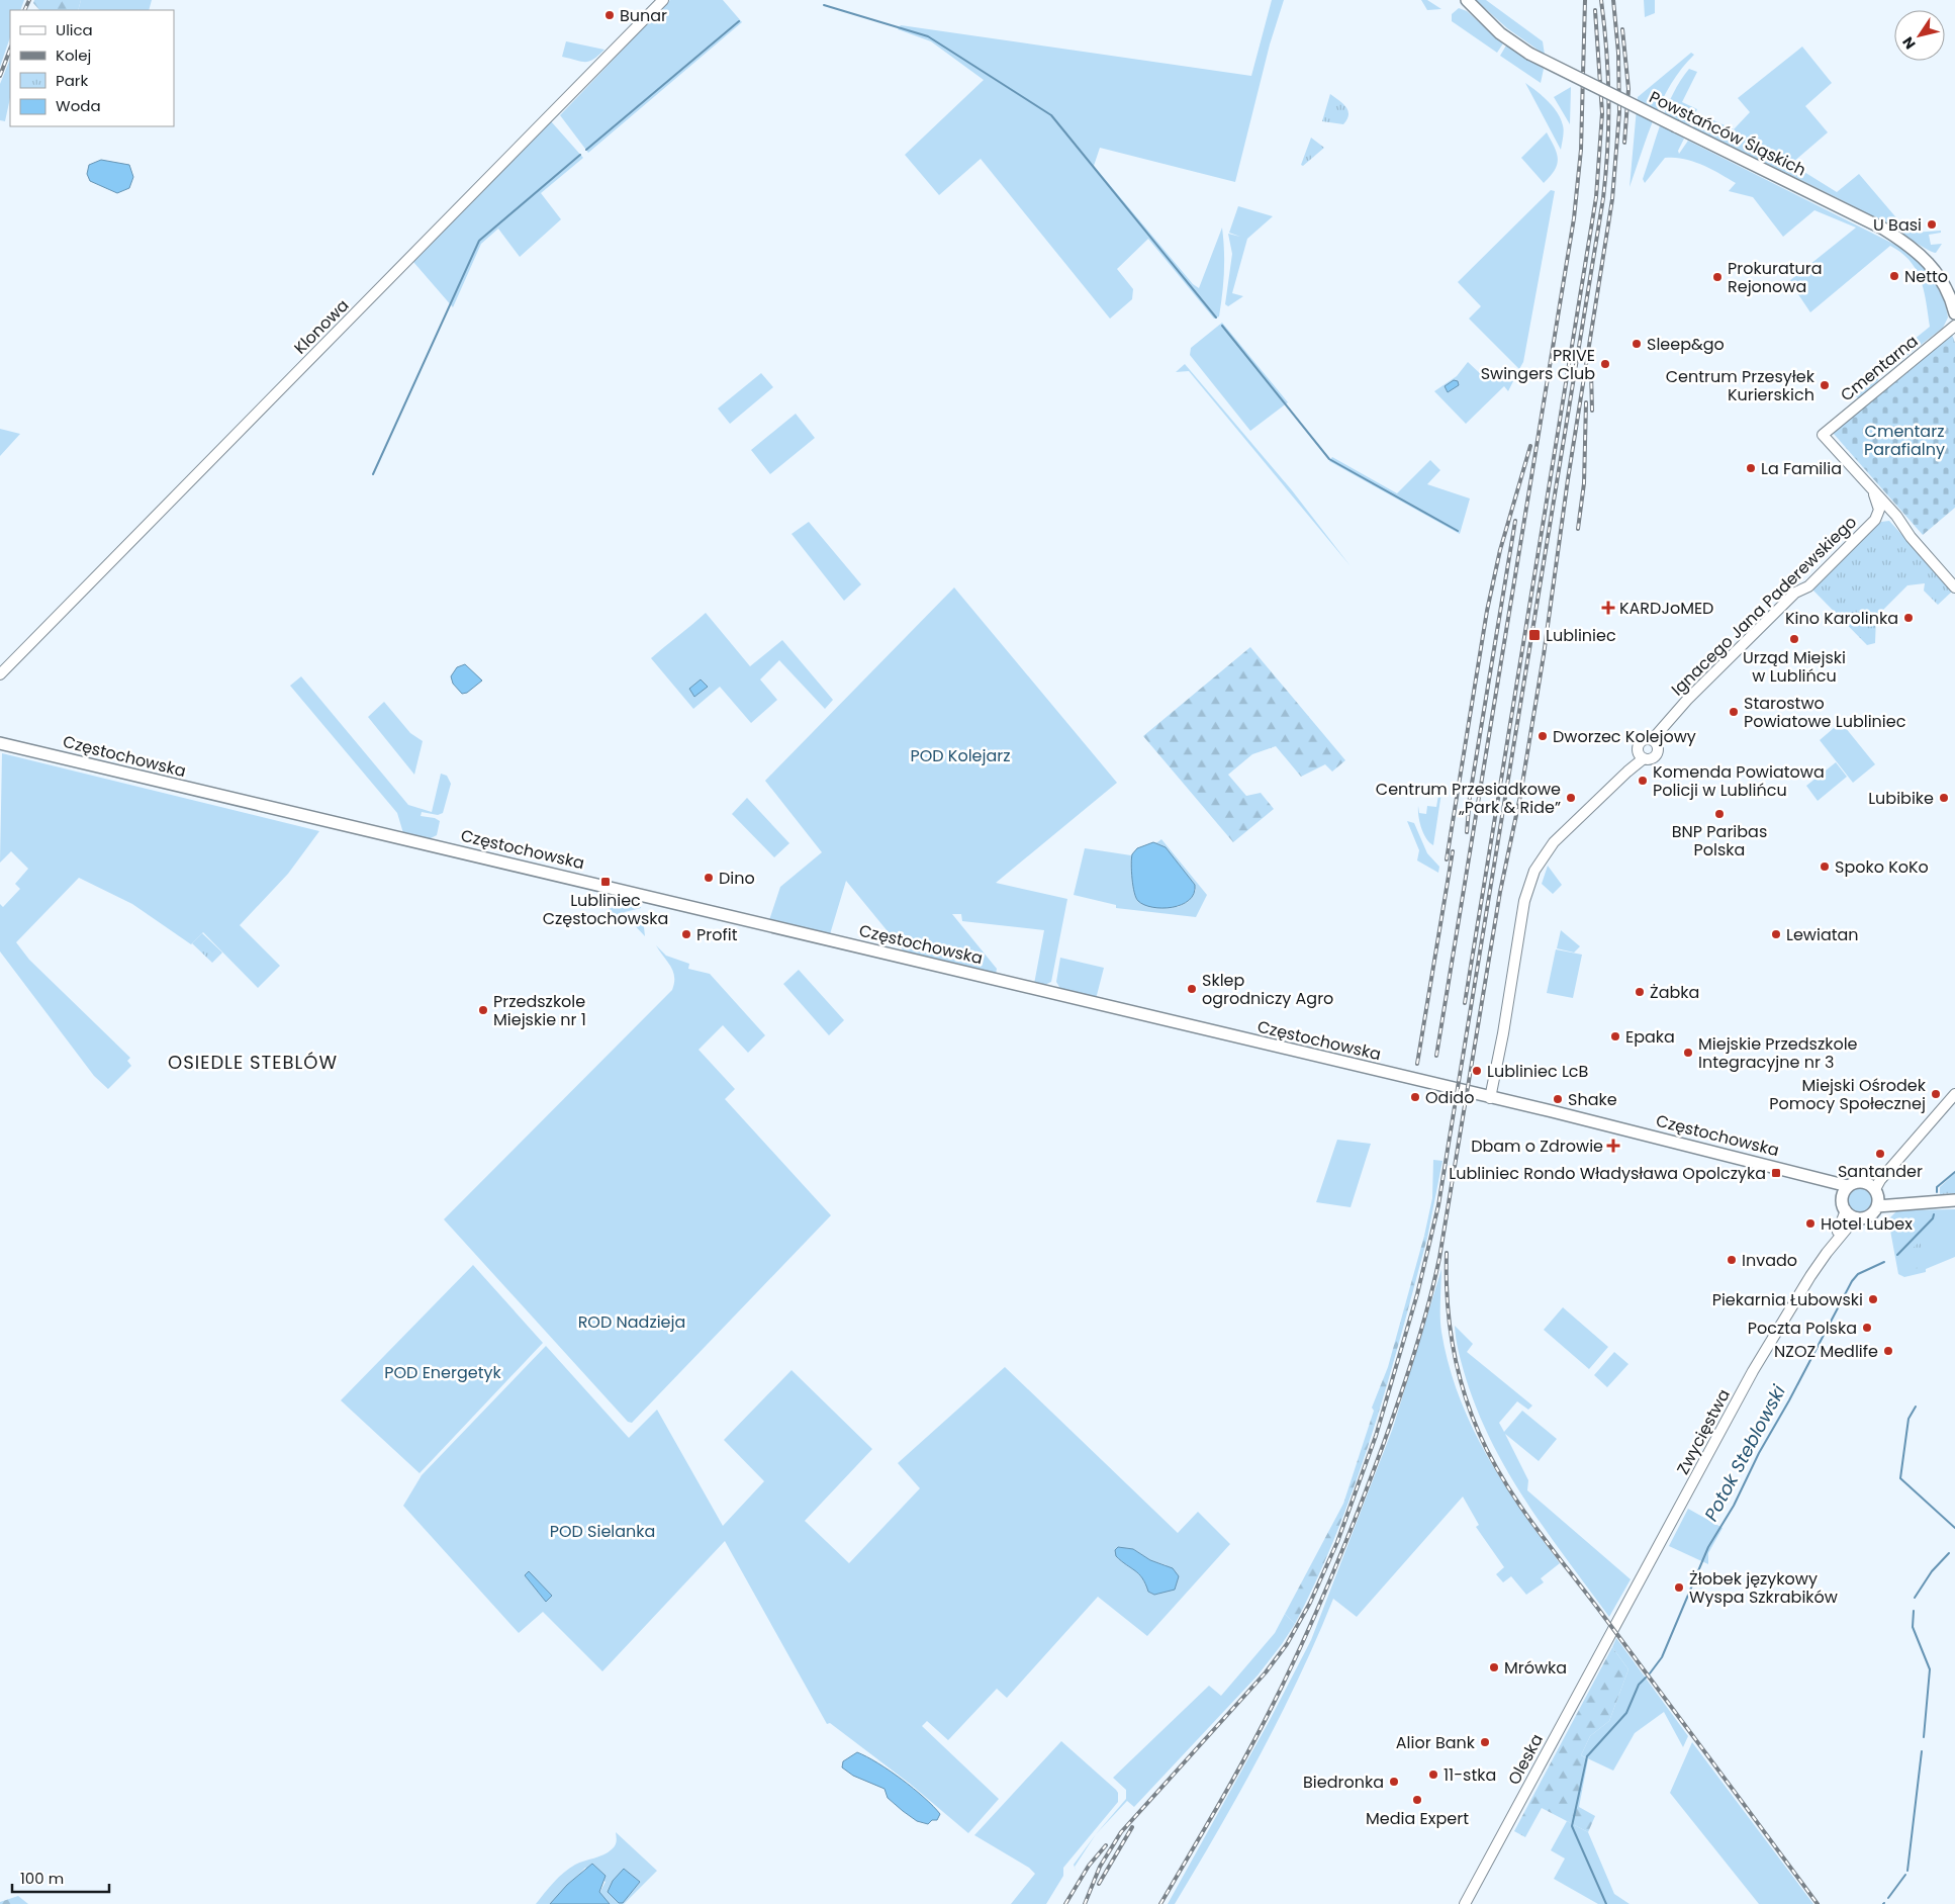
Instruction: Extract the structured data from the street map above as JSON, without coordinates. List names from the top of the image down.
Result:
{
  "streets": {
    "main road": ["Powstańców Śląskich", "Częstochowska"],
    "street": [
      "Klonowa",
      "Cmentarna",
      "Ignacego Jana Paderewskiego",
      "Zwycięstwa",
      "Oleska"
    ]
  },
  "crossings": [
    ["Cmentarna", "Ignacego Jana Paderewskiego"],
    ["Częstochowska", "Zwycięstwa"],
    ["Zwycięstwa", "Oleska"]
  ],
  "districts": ["OSIEDLE STEBLÓW"],
  "water": ["Potok Steblowski"],
  "parks": [
    "Cmentarz Parafialny",
    "POD Kolejarz",
    "ROD Nadzieja",
    "POD Energetyk",
    "POD Sielanka"
  ],
  "places": {
    "other": [
      "Bunar",
      "U Basi",
      "Netto",
      "Prokuratura Rejonowa",
      "Sleep&go",
      "PRIVE Swingers Club",
      "Centrum Przesyłek Kurierskich",
      "La Familia",
      "Kino Karolinka",
      "Urząd Miejski w Lublińcu",
      "Starostwo Powiatowe Lubliniec",
      "Dworzec Kolejowy",
      "Komenda Powiatowa Policji w Lublińcu",
      "Centrum Przesiadkowe „Park & Ride”",
      "Lubibike",
      "BNP Paribas Polska",
      "Spoko KoKo",
      "Dino",
      "Profit",
      "Lewiatan",
      "Sklep ogrodniczy Agro",
      "Żabka",
      "Przedszkole Miejskie nr 1",
      "Epaka",
      "Miejskie Przedszkole Integracyjne nr 3",
      "Lubliniec LcB",
      "Miejski Ośrodek Pomocy Społecznej",
      "Odido",
      "Shake",
      "Santander",
      "Hotel Lubex",
      "Invado",
      "Piekarnia Łubowski",
      "Poczta Polska",
      "NZOZ Medlife",
      "Żłobek językowy Wyspa Szkrabików",
      "Mrówka",
      "Alior Bank",
      "11-stka",
      "Biedronka",
      "Media Expert"
    ],
    "health": ["KARDJoMED", "Dbam o Zdrowie"],
    "transit": ["Lubliniec", "Lubliniec Częstochowska", "Lubliniec Rondo Władysława Opolczyka"]
  },
  "legend": [
    "Ulica",
    "Kolej",
    "Park",
    "Woda"
  ],
  "scale_bar": "100 m",
  "north": "bottom left"
}
